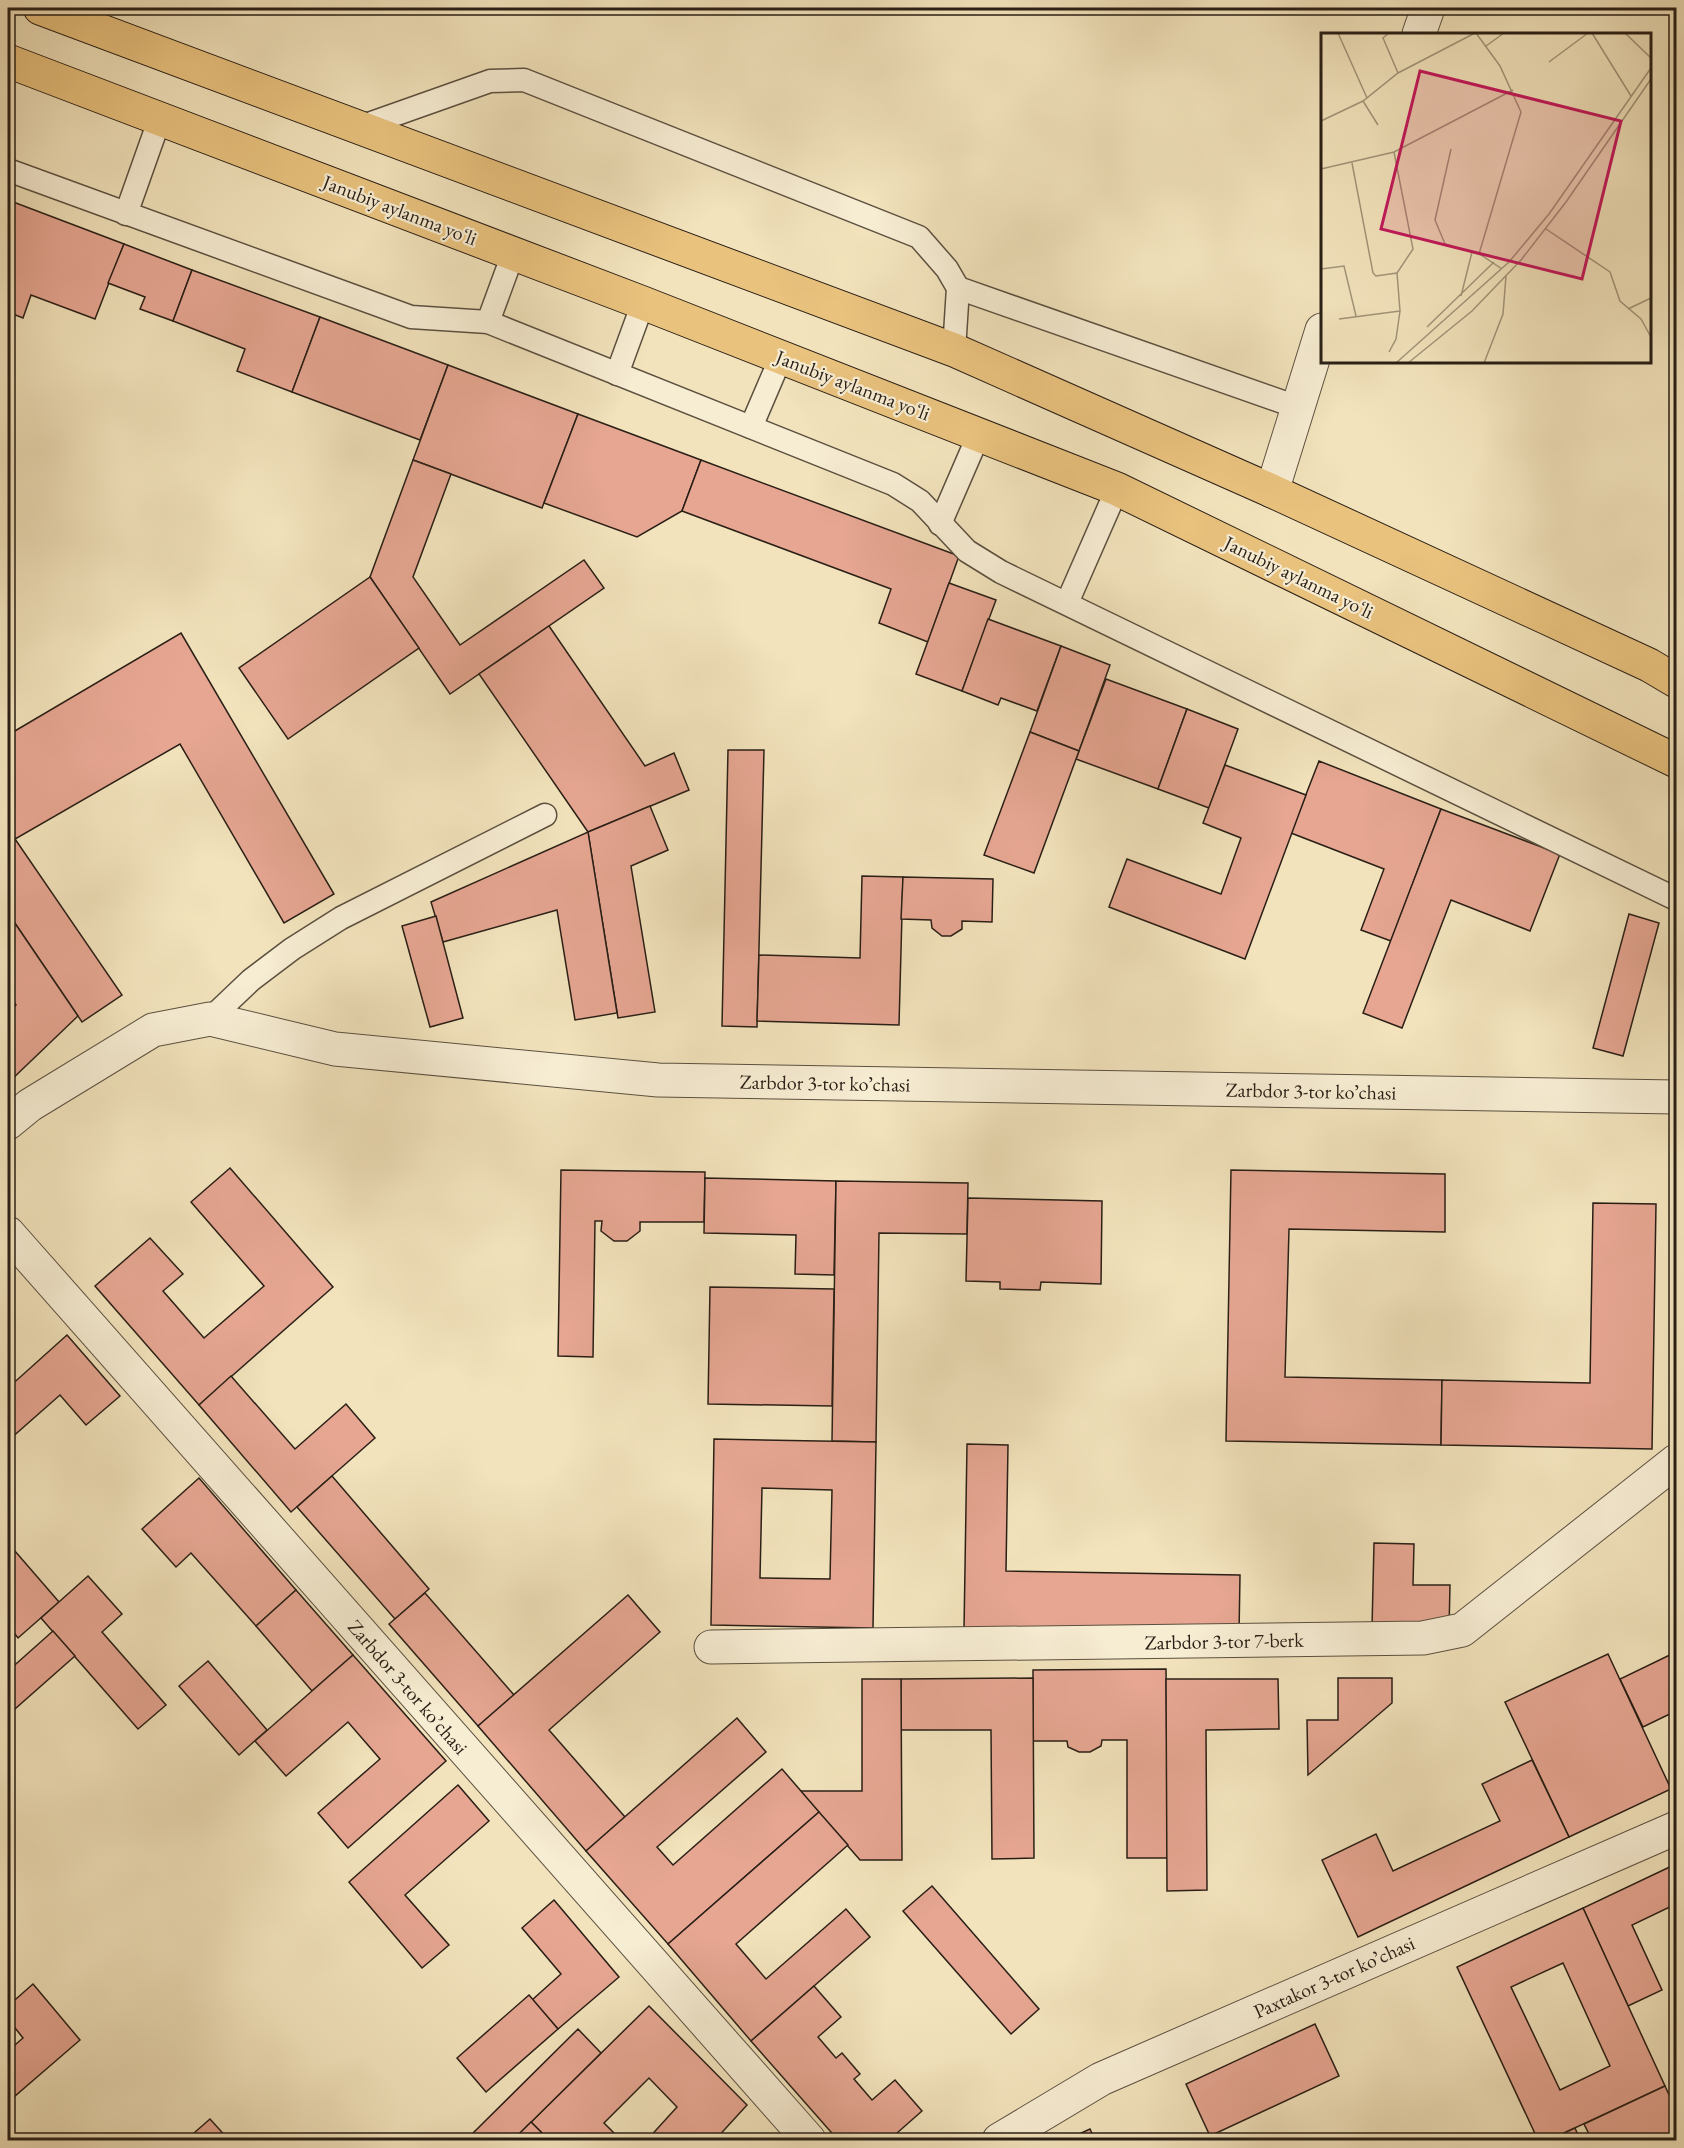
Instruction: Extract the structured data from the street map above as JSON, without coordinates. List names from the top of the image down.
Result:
{
  "streets": {
    "highway": ["Janubiy aylanma yoʻli"],
    "street": ["Zarbdor 3-tor koʼchasi", "Zarbdor 3-tor 7-berk", "Paxtakor 3-tor koʼchasi"]
  }
}
